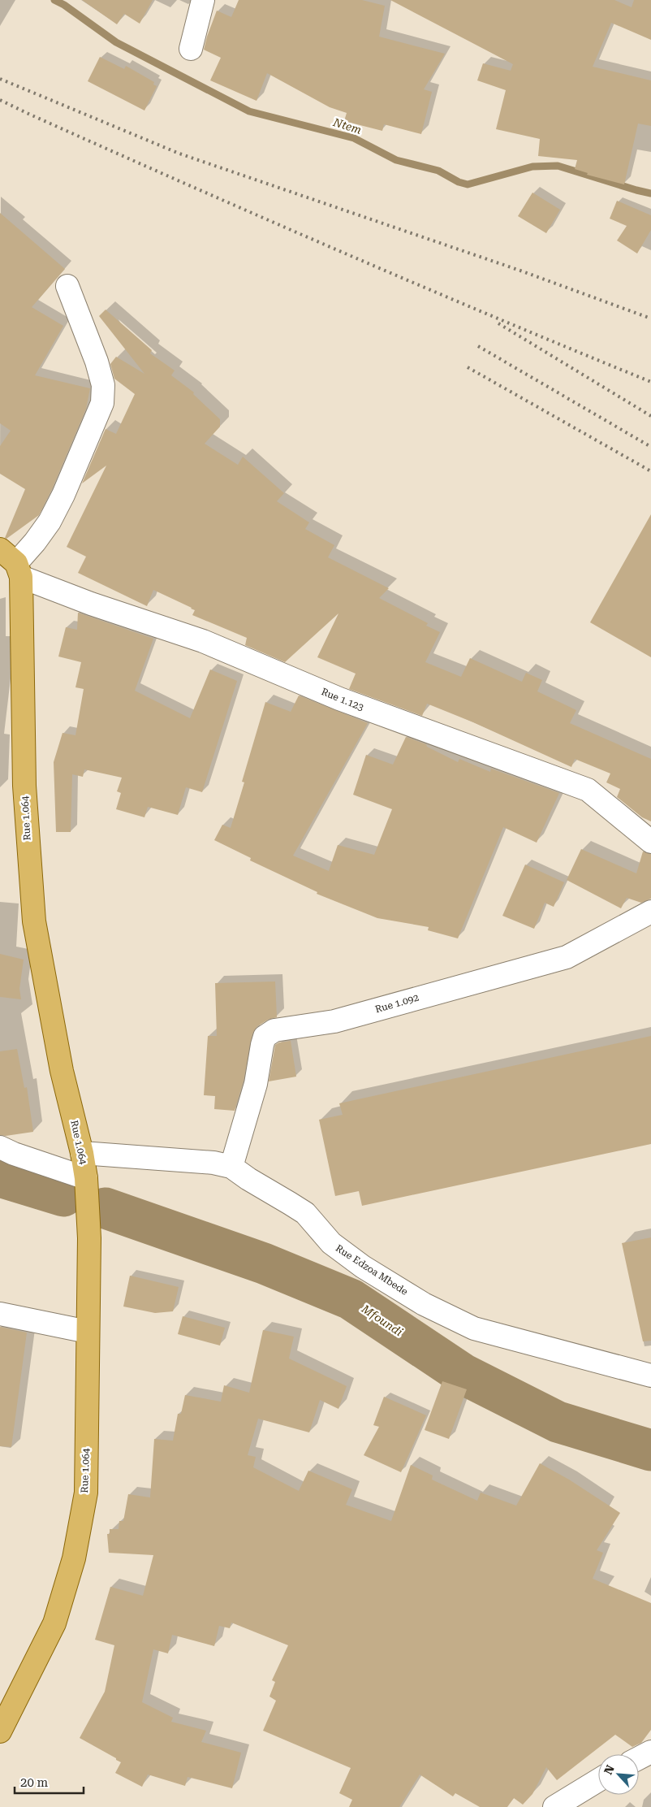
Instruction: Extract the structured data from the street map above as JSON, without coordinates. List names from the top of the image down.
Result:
{
  "streets": {
    "main road": ["Rue 1.064"],
    "street": ["Rue 1.123", "Rue 1.092", "Rue Edzoa Mbede"]
  },
  "crossings": [
    ["Rue 1.123", "Rue 1.064"],
    ["Rue 1.064", "Rue Edzoa Mbede"],
    ["Rue 1.092", "Rue Edzoa Mbede"]
  ],
  "water": ["Ntem", "Mfoundi"],
  "scale_bar": "20 m",
  "north": "top left"
}
